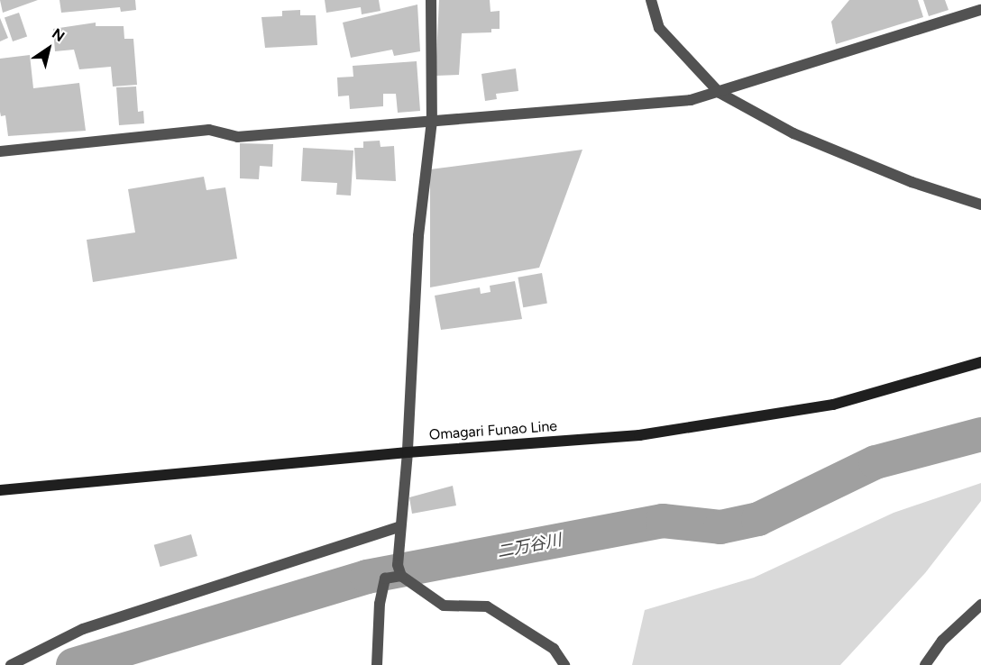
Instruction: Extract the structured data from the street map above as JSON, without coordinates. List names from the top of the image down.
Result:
{
  "streets": {
    "main road": ["Omagari Funao Line"]
  },
  "water": ["二万谷川"],
  "north": "top right"
}
